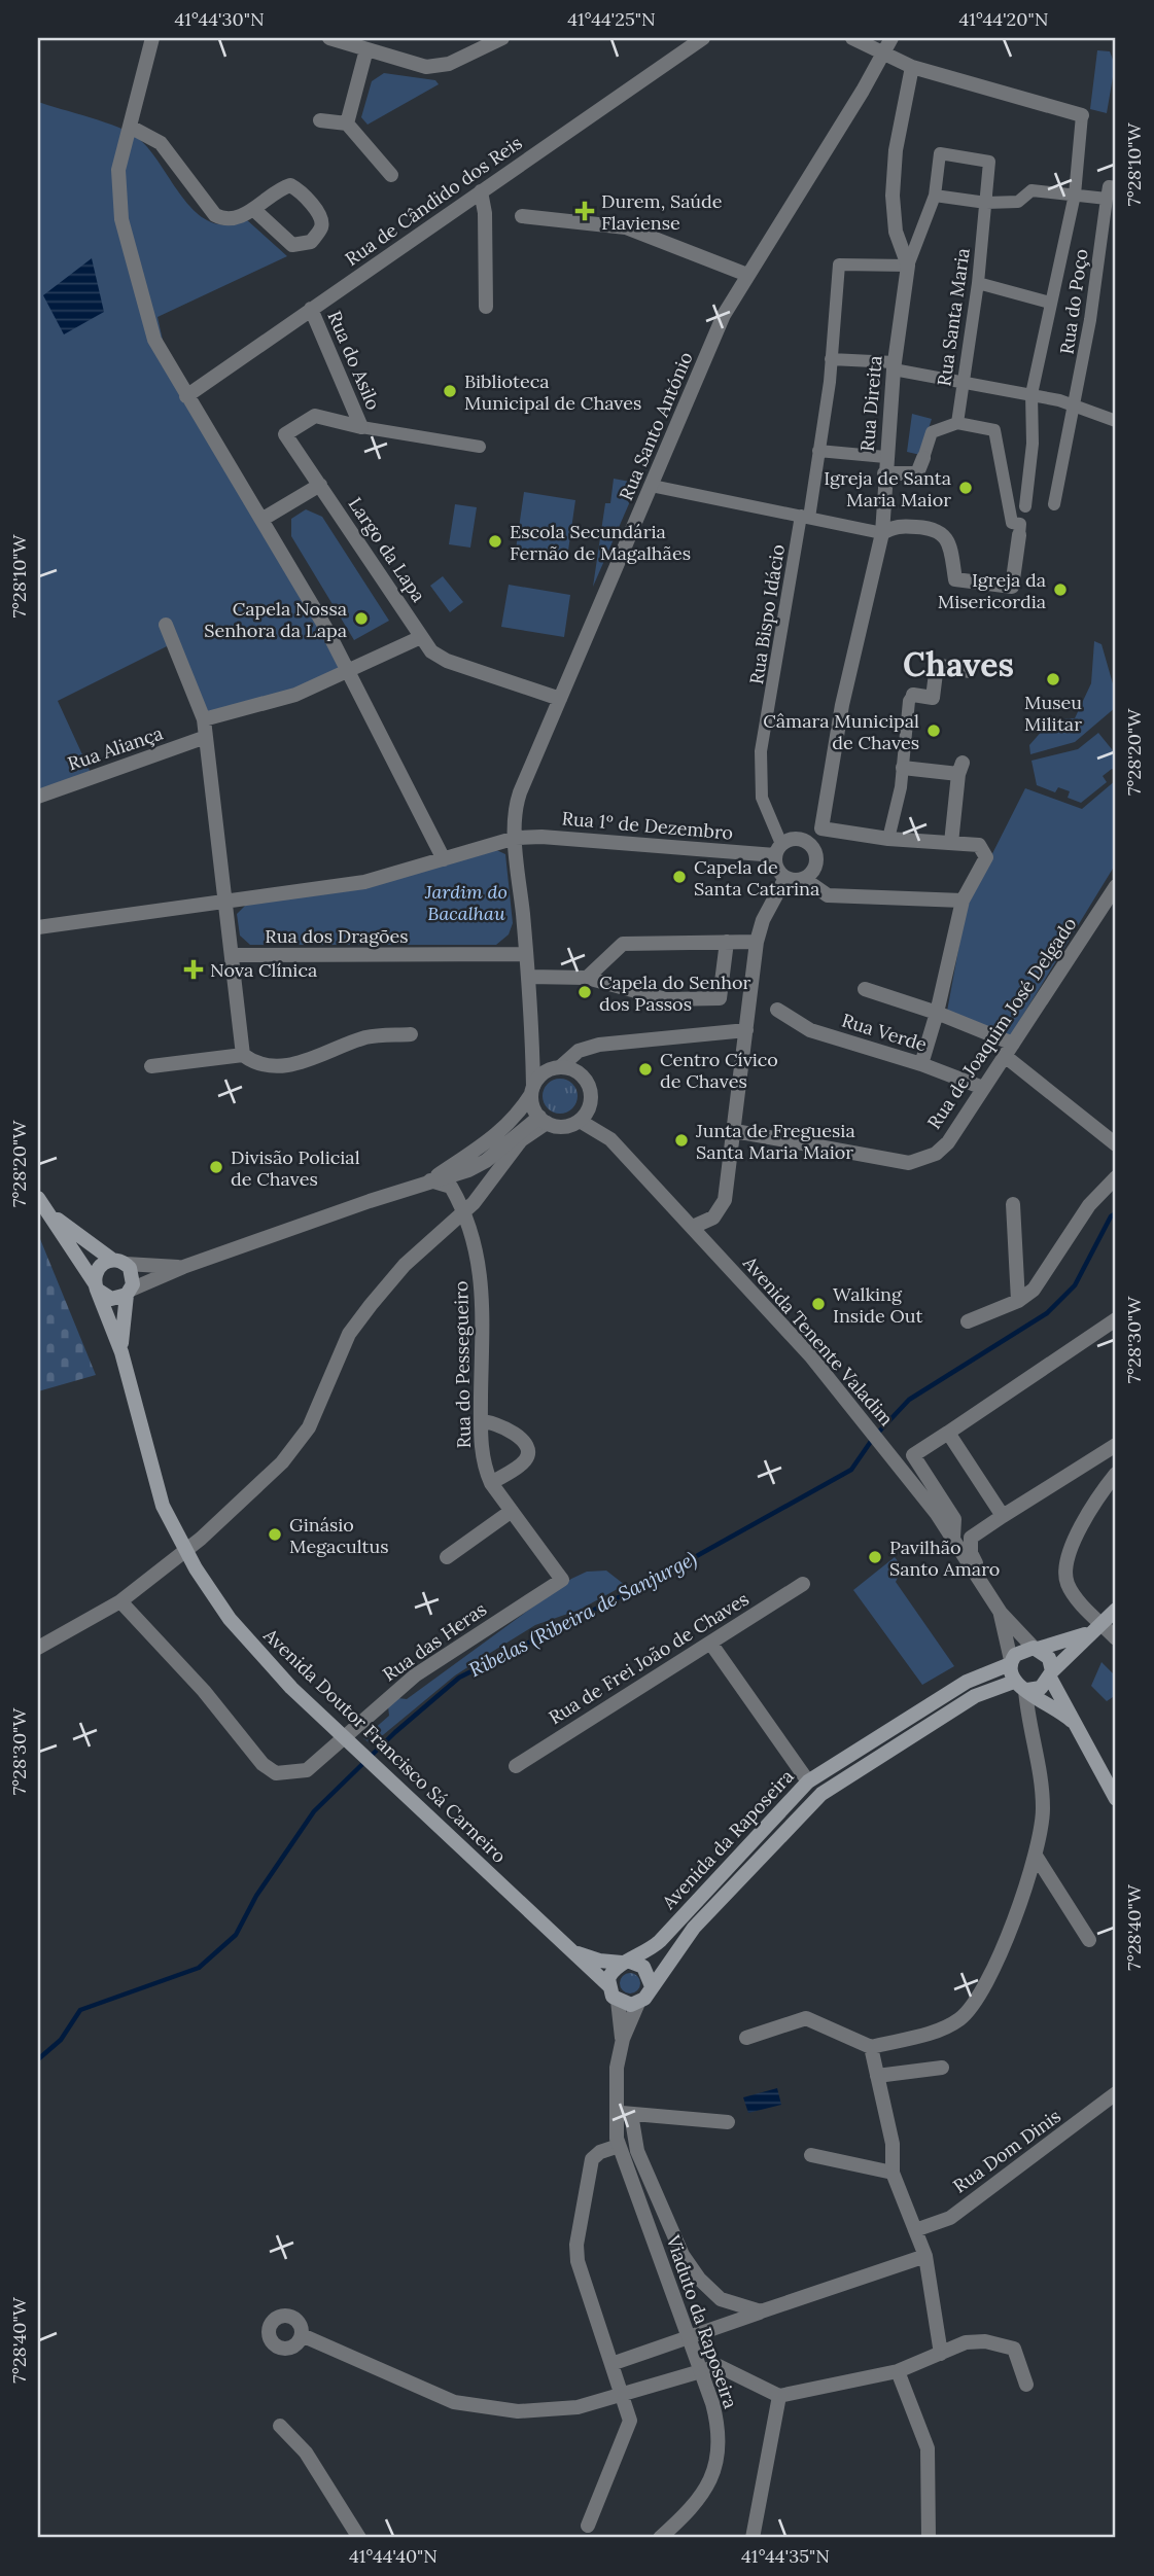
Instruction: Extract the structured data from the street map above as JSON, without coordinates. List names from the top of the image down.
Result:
{
  "streets": {
    "main road": ["Avenida Doutor Francisco Sá Carneiro", "Avenida da Raposeira"],
    "street": [
      "Rua de Cândido dos Reis",
      "Rua do Poço",
      "Rua Santa Maria",
      "Rua do Asilo",
      "Rua Direita",
      "Rua Santo António",
      "Largo da Lapa",
      "Rua Bispo Idácio",
      "Rua Aliança",
      "Rua 1º de Dezembro",
      "Rua dos Dragões",
      "Rua de Joaquim José Delgado",
      "Rua Verde",
      "Avenida Tenente Valadim",
      "Rua do Pessegueiro",
      "Rua das Heras",
      "Rua de Frei João de Chaves",
      "Rua Dom Dinis",
      "Viaduto da Raposeira"
    ]
  },
  "crossings": [
    ["Rua de Cândido dos Reis", "Rua do Asilo"],
    ["Rua do Asilo", "Largo da Lapa"],
    ["Rua Direita", "Rua Bispo Idácio"],
    ["Rua Santo António", "Largo da Lapa"],
    ["Rua Santo António", "Rua 1º de Dezembro"],
    ["Rua Santo António", "Rua dos Dragões"],
    ["Rua Santo António", "Avenida Tenente Valadim"],
    ["Rua Bispo Idácio", "Rua 1º de Dezembro"],
    ["Rua de Joaquim José Delgado", "Rua Verde"],
    ["Avenida Tenente Valadim", "Avenida da Raposeira"],
    ["Rua do Pessegueiro", "Rua das Heras"],
    ["Avenida Doutor Francisco Sá Carneiro", "Avenida da Raposeira"],
    ["Avenida da Raposeira", "Viaduto da Raposeira"]
  ],
  "districts": ["Chaves"],
  "water": ["Ribelas (Ribeira de Sanjurge)"],
  "parks": ["Jardim do Bacalhau"],
  "places": {
    "health": ["Durem, Saúde Flaviense", "Nova Clínica"],
    "other": [
      "Biblioteca Municipal de Chaves",
      "Igreja de Santa Maria Maior",
      "Escola Secundária Fernão de Magalhães",
      "Igreja da Misericordia",
      "Capela Nossa Senhora da Lapa",
      "Museu Militar",
      "Câmara Municipal de Chaves",
      "Capela de Santa Catarina",
      "Capela do Senhor dos Passos",
      "Centro Cívico de Chaves",
      "Junta de Freguesia Santa Maria Maior",
      "Divisão Policial de Chaves",
      "Walking Inside Out",
      "Ginásio Megacultus",
      "Pavilhão Santo Amaro"
    ]
  },
  "coordinates": [
    "41°44'30\"N",
    "41°44'25\"N",
    "41°44'20\"N",
    "7°28'10\"W",
    "7°28'20\"W",
    "7°28'30\"W",
    "7°28'40\"W",
    "41°44'40\"N",
    "41°44'35\"N"
  ]
}
